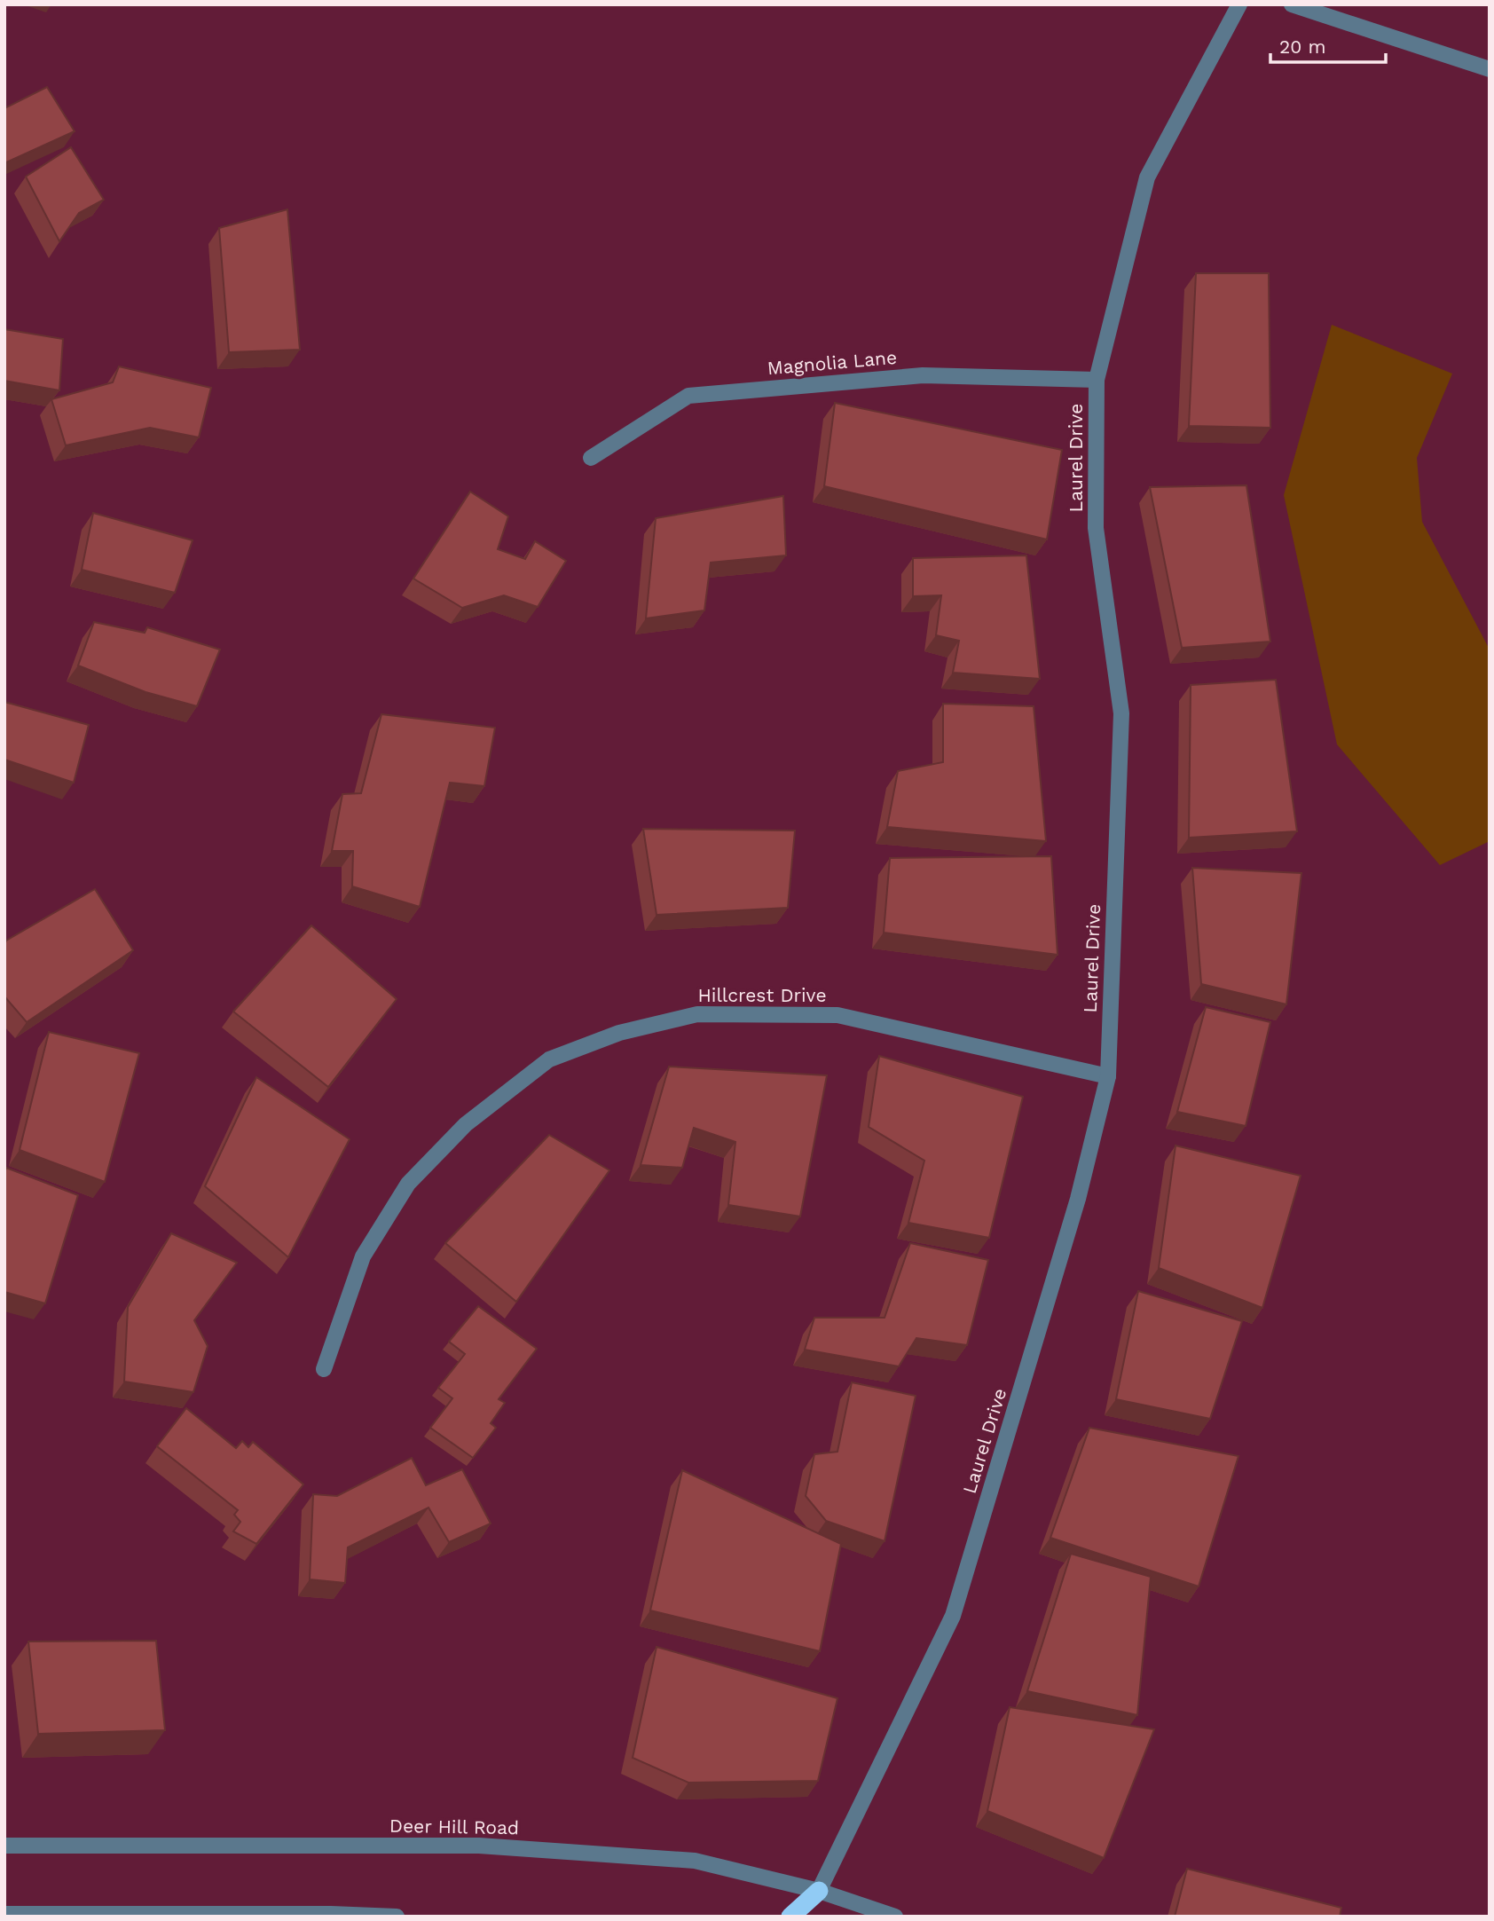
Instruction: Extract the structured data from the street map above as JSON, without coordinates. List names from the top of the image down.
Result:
{
  "streets": {
    "street": [
      "Magnolia Lane",
      "Laurel Drive",
      "Hillcrest Drive",
      "Deer Hill Road"
    ]
  },
  "crossings": [
    ["Magnolia Lane", "Laurel Drive"],
    ["Laurel Drive", "Hillcrest Drive"],
    ["Laurel Drive", "Deer Hill Road"]
  ],
  "scale_bar": "20 m"
}
